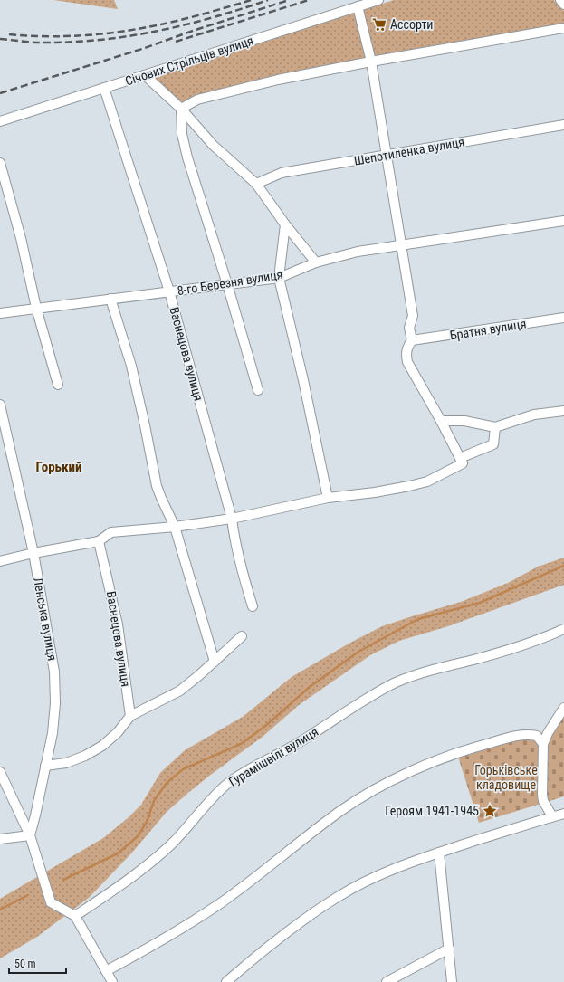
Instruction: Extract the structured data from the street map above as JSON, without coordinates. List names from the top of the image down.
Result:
{
  "streets": {
    "street": [
      "Січових Стрільців вулиця",
      "Шепотиленка вулиця",
      "8-го Березня вулиця",
      "Братня вулиця",
      "Васнецова вулиця",
      "Ленська вулиця",
      "Гурамішвілі вулиця"
    ]
  },
  "crossings": [
    ["Січових Стрільців вулиця", "Васнецова вулиця"],
    ["8-го Березня вулиця", "Васнецова вулиця"]
  ],
  "districts": ["Горький"],
  "parks": ["Горьківське кладовище"],
  "places": {
    "supermarket": ["Ассорти"],
    "place": ["Героям 1941-1945"]
  },
  "scale_bar": "50 m"
}
